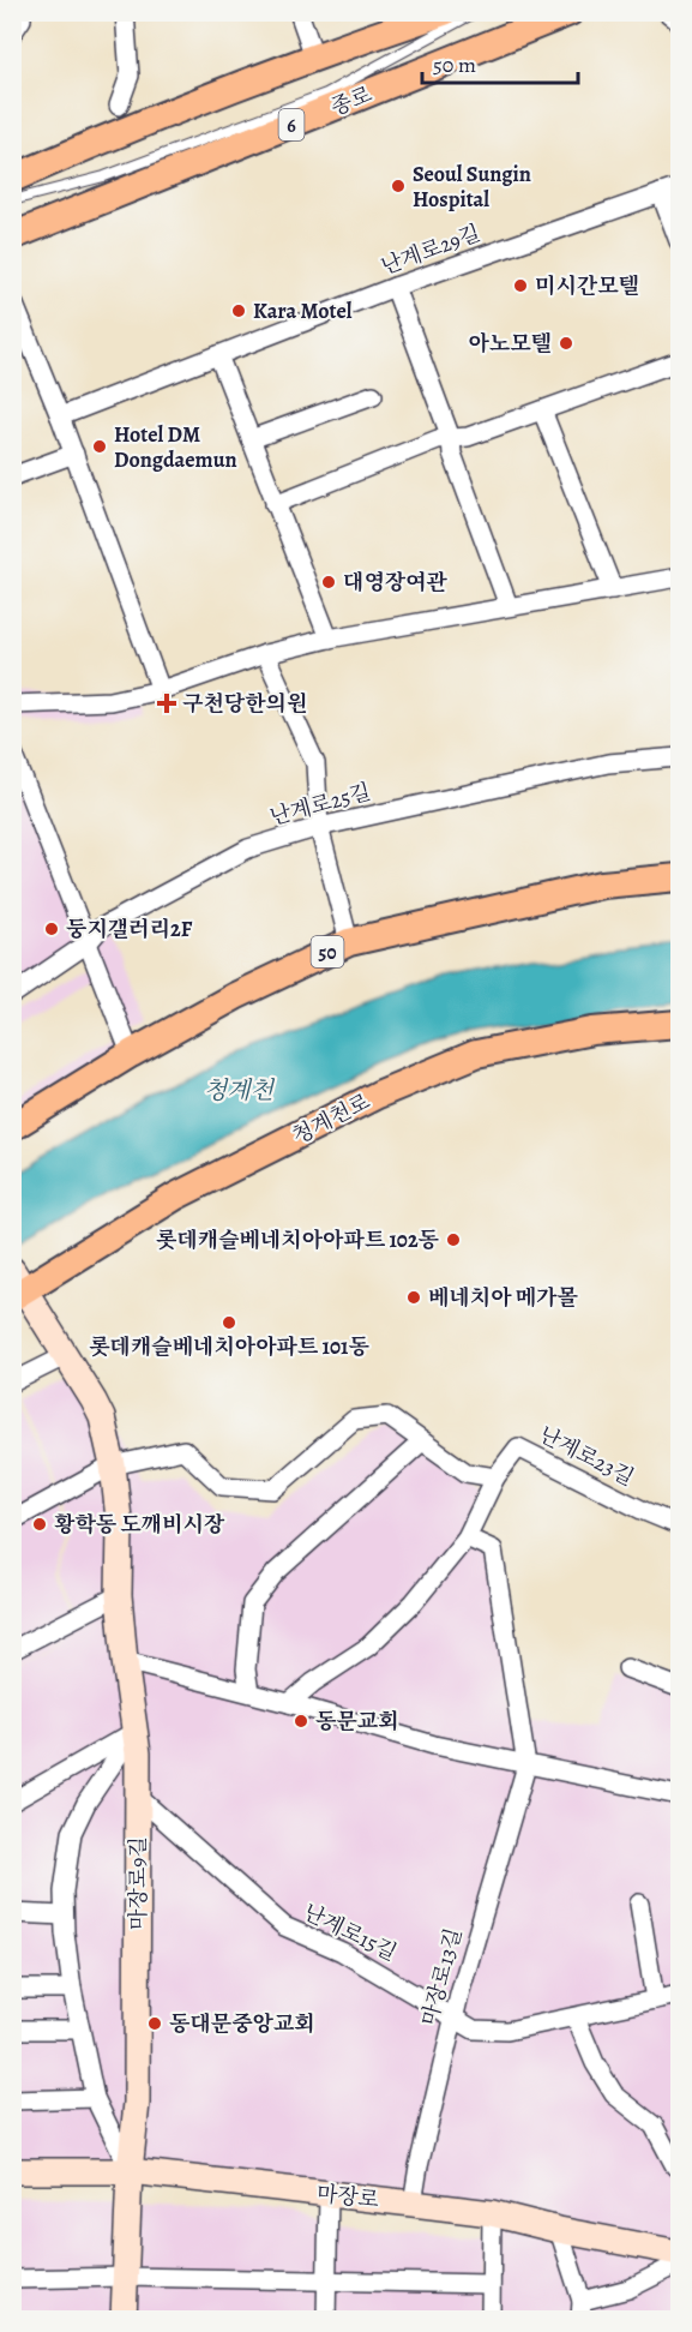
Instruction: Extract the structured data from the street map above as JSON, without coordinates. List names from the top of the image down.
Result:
{
  "streets": {
    "main road": [
      "종로",
      "6",
      "50",
      "청계천로"
    ],
    "street": [
      "난계로29길",
      "난계로25길",
      "난계로23길",
      "마장로9길",
      "난계로15길",
      "마장로13길",
      "마장로"
    ]
  },
  "crossings": [
    ["청계천로", "마장로9길"],
    ["마장로9길", "난계로15길"],
    ["마장로9길", "마장로"],
    ["난계로15길", "마장로13길"],
    ["마장로13길", "마장로"]
  ],
  "water": ["청계천"],
  "places": {
    "other": [
      "Seoul Sungin Hospital",
      "미시간모텔",
      "Kara Motel",
      "아노모텔",
      "Hotel DM Dongdaemun",
      "대영장여관",
      "둥지갤러리2F",
      "롯데캐슬베네치아아파트 102동",
      "베네치아 메가몰",
      "롯데캐슬베네치아아파트 101동",
      "황학동 도깨비시장",
      "동문교회",
      "동대문중앙교회"
    ],
    "health": ["구천당한의원"]
  },
  "scale_bar": "50 m"
}
